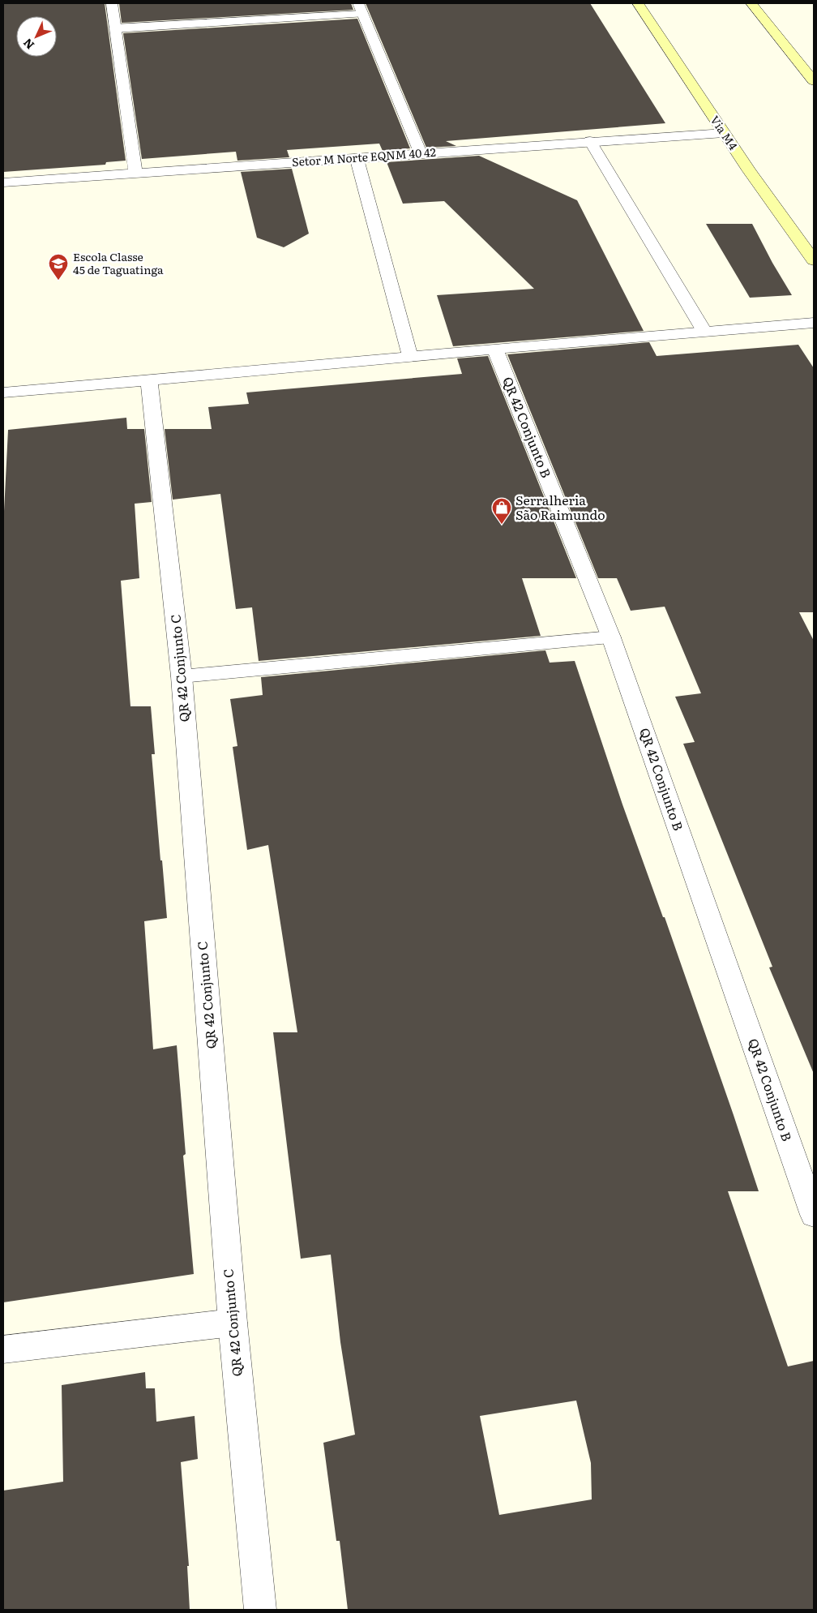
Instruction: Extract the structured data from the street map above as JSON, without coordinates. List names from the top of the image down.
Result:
{
  "streets": {
    "main road": ["Via M4"],
    "street": ["Setor M Norte EQNM 40 42", "QR 42 Conjunto B", "QR 42 Conjunto C"]
  },
  "crossings": [
    ["Via M4", "Setor M Norte EQNM 40 42"]
  ],
  "places": {
    "school or university": ["Escola Classe 45 de Taguatinga"],
    "shop": ["Serralheria São Raimundo"]
  },
  "north": "bottom left"
}
